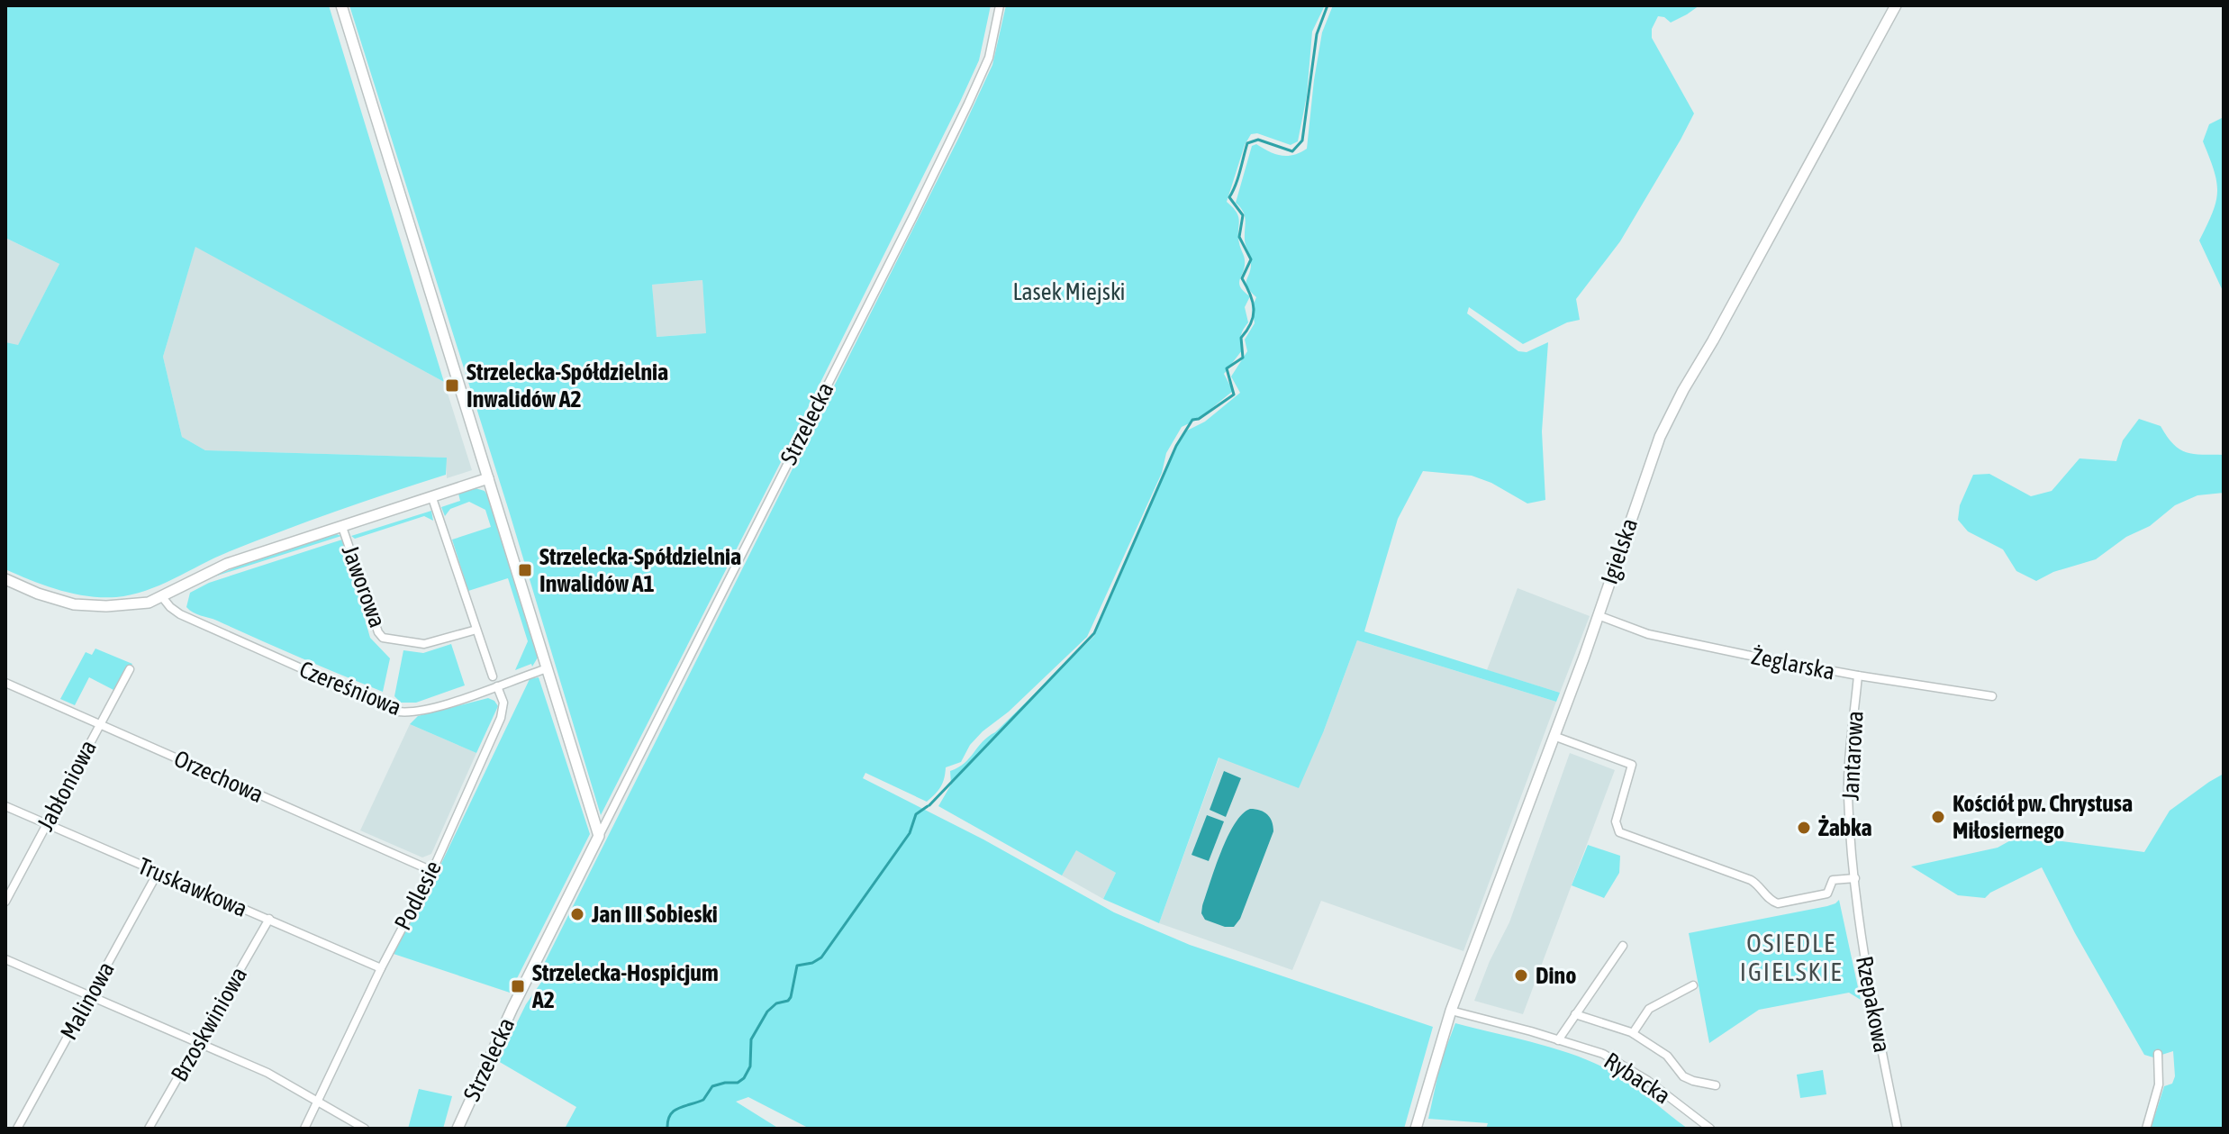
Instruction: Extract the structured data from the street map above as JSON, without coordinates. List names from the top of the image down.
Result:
{
  "streets": {
    "street": [
      "Strzelecka",
      "Igielska",
      "Jaworowa",
      "Żeglarska",
      "Czereśniowa",
      "Jantarowa",
      "Orzechowa",
      "Jabłoniowa",
      "Truskawkowa",
      "Podlesie",
      "Malinowa",
      "Rzepakowa",
      "Brzoskwiniowa",
      "Rybacka"
    ]
  },
  "crossings": [
    ["Igielska", "Żeglarska"],
    ["Igielska", "Rybacka"],
    ["Żeglarska", "Jantarowa"],
    ["Czereśniowa", "Podlesie"],
    ["Jantarowa", "Rzepakowa"],
    ["Orzechowa", "Jabłoniowa"],
    ["Orzechowa", "Podlesie"],
    ["Jabłoniowa", "Truskawkowa"],
    ["Truskawkowa", "Podlesie"],
    ["Truskawkowa", "Malinowa"],
    ["Truskawkowa", "Brzoskwiniowa"]
  ],
  "districts": ["OSIEDLE IGIELSKIE"],
  "parks": ["Lasek Miejski"],
  "places": {
    "transit": ["Strzelecka-Spółdzielnia Inwalidów A2", "Strzelecka-Spółdzielnia Inwalidów A1", "Strzelecka-Hospicjum A2"],
    "other": [
      "Kościół pw. Chrystusa Miłosiernego",
      "Żabka",
      "Jan III Sobieski",
      "Dino"
    ]
  }
}
